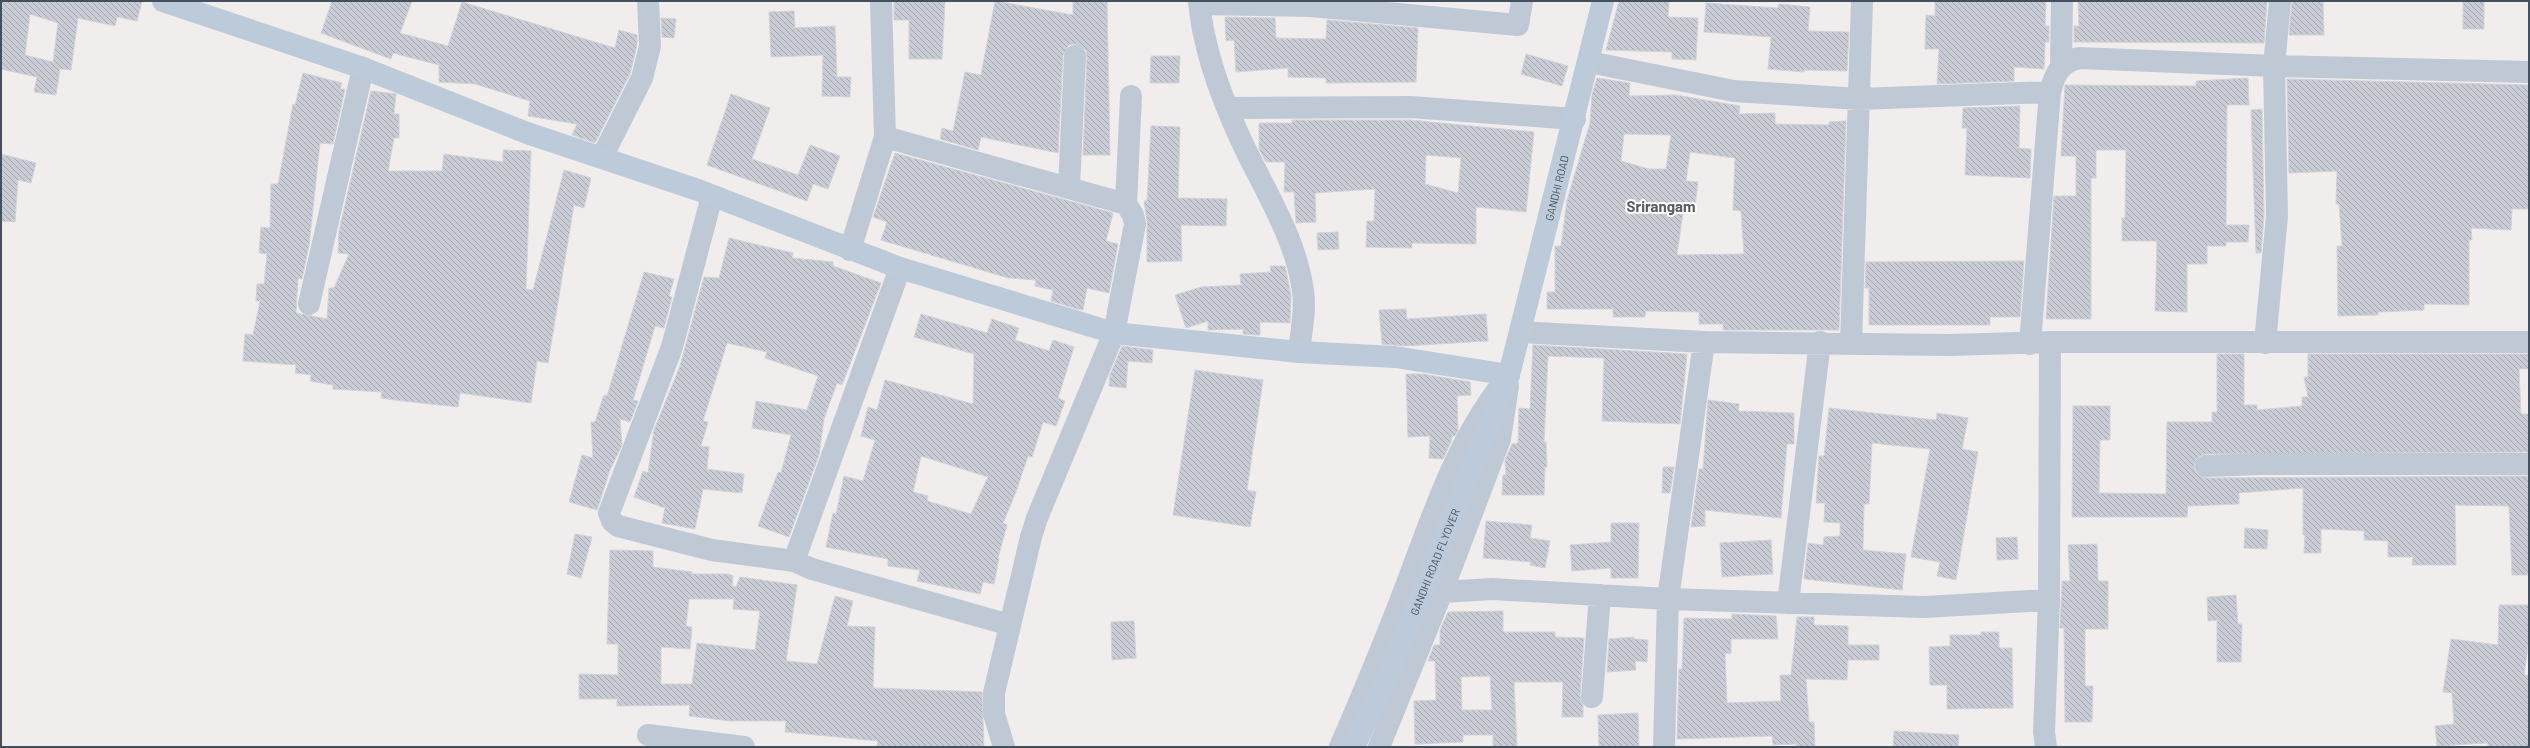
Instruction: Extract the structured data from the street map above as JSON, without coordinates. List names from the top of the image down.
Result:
{
  "streets": {
    "street": ["GANDHI ROAD", "GANDHI ROAD FLYOVER"]
  },
  "crossings": [
    ["GANDHI ROAD", "GANDHI ROAD FLYOVER"]
  ],
  "districts": ["Srirangam"]
}
